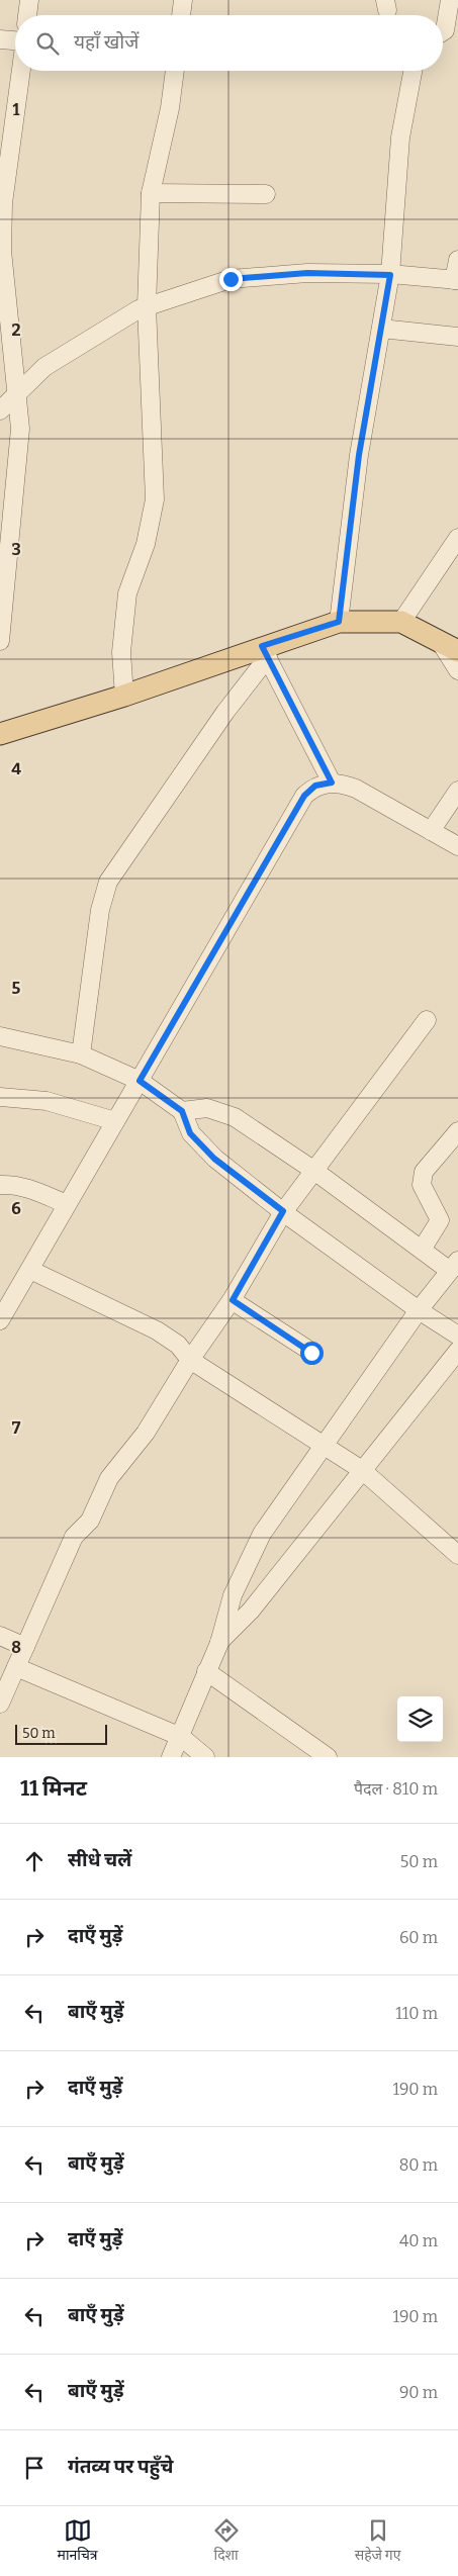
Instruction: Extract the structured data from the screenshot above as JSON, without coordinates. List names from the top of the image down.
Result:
{
  "scale_bar": "50 m",
  "page": {
    "search": "यहाँ खोजें",
    "scale": "50 m",
    "heading": ["11 मिनट", "पैदल · 810 m"],
    "list": [
      ["सीधे चलें", "50 m"],
      ["दाएँ मुड़ें", "60 m"],
      ["बाएँ मुड़ें", "110 m"],
      ["दाएँ मुड़ें", "190 m"],
      ["बाएँ मुड़ें", "80 m"],
      ["दाएँ मुड़ें", "40 m"],
      ["बाएँ मुड़ें", "190 m"],
      ["बाएँ मुड़ें", "90 m"],
      "गंतव्य पर पहुँचे"
    ],
    "nav": ["मानचित्र", "दिशा", "सहेजे गए"]
  },
  "grid": {
    "rows": [
      "1",
      "2",
      "3",
      "4",
      "5",
      "6",
      "7",
      "8"
    ]
  }
}
